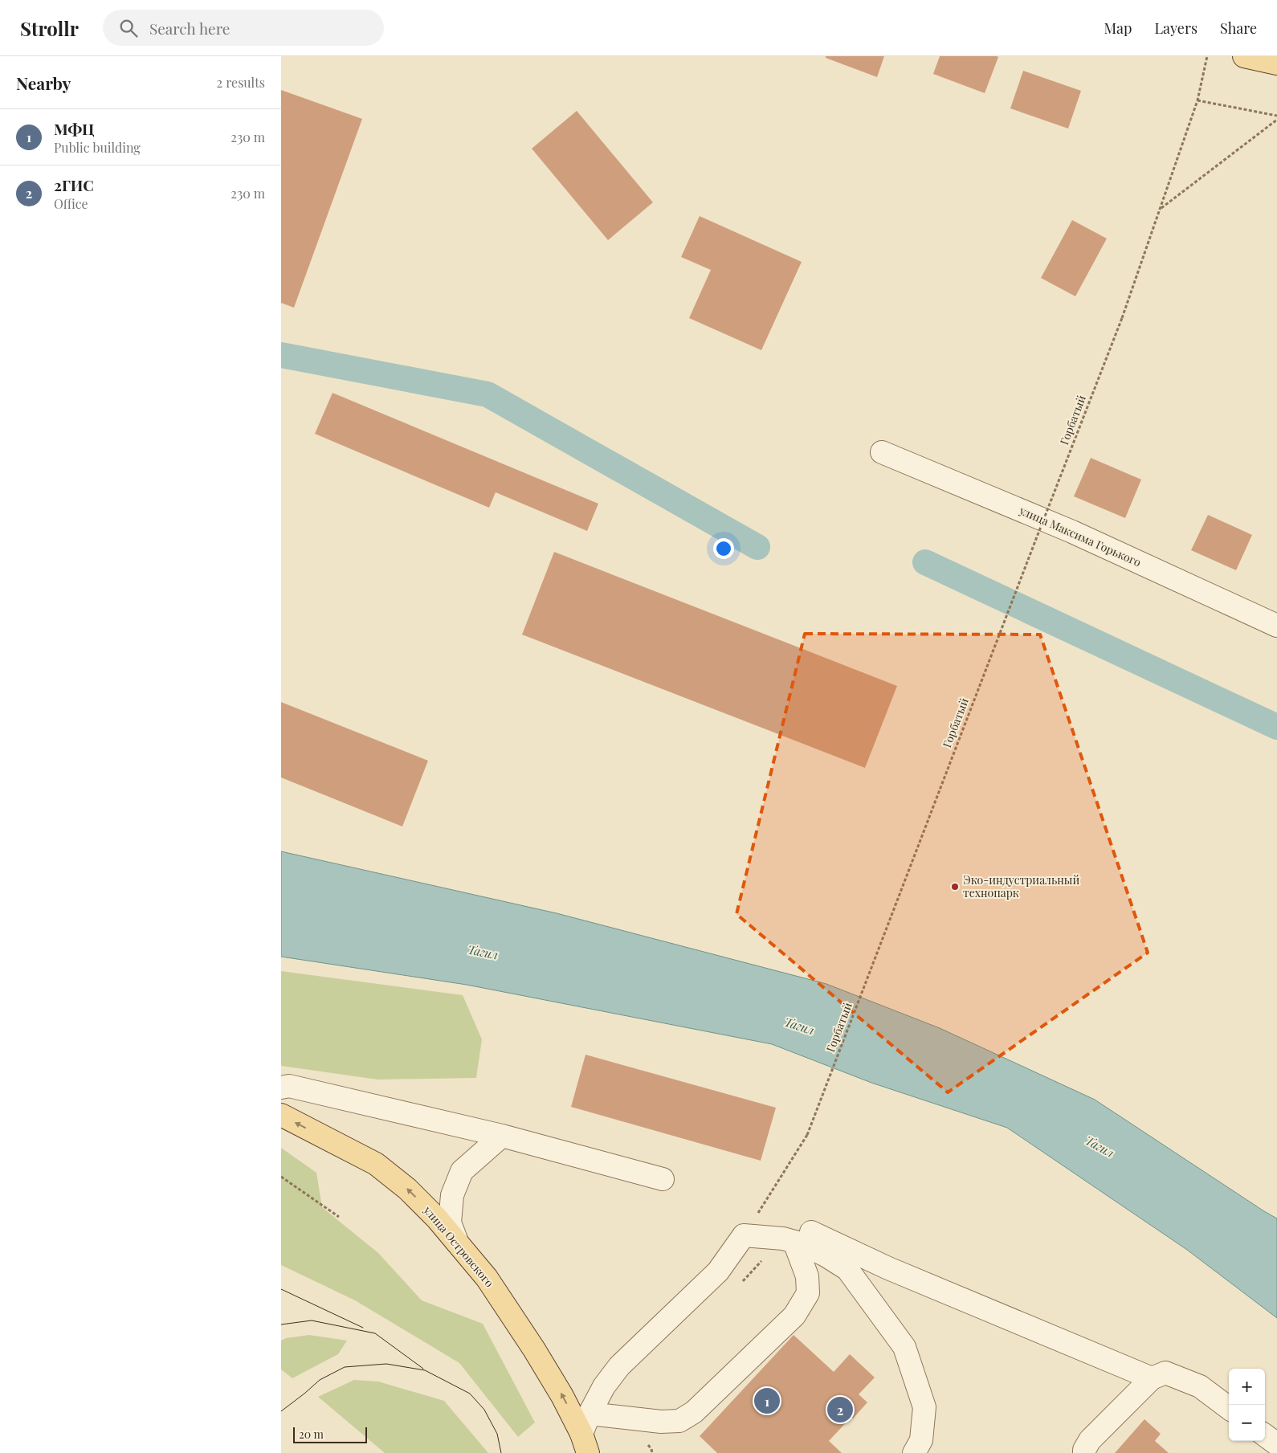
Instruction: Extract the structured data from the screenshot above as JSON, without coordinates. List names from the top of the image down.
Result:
{
  "streets": {
    "main road": ["улица Островского"],
    "street": ["улица Максима Горького"],
    "path": ["Горбатый"]
  },
  "one_way": ["улица Островского"],
  "water": ["Тагил"],
  "places": ["Эко-индустриальный технопарк"],
  "scale_bar": "20 m",
  "page": {
    "header": "Strollr",
    "search": "Search here",
    "nav": ["Map", "Layers", "Share"],
    "heading": ["Nearby", "2 results"],
    "list": [
      {
        "mark": "1",
        "name": "МФЦ",
        "note": "Public building",
        "value": "230 m"
      },
      {
        "mark": "2",
        "name": "2ГИС",
        "note": "Office",
        "value": "230 m"
      }
    ],
    "map_buttons": ["+", "−"],
    "pins": ["1", "2"],
    "scale": "20 m"
  }
}
